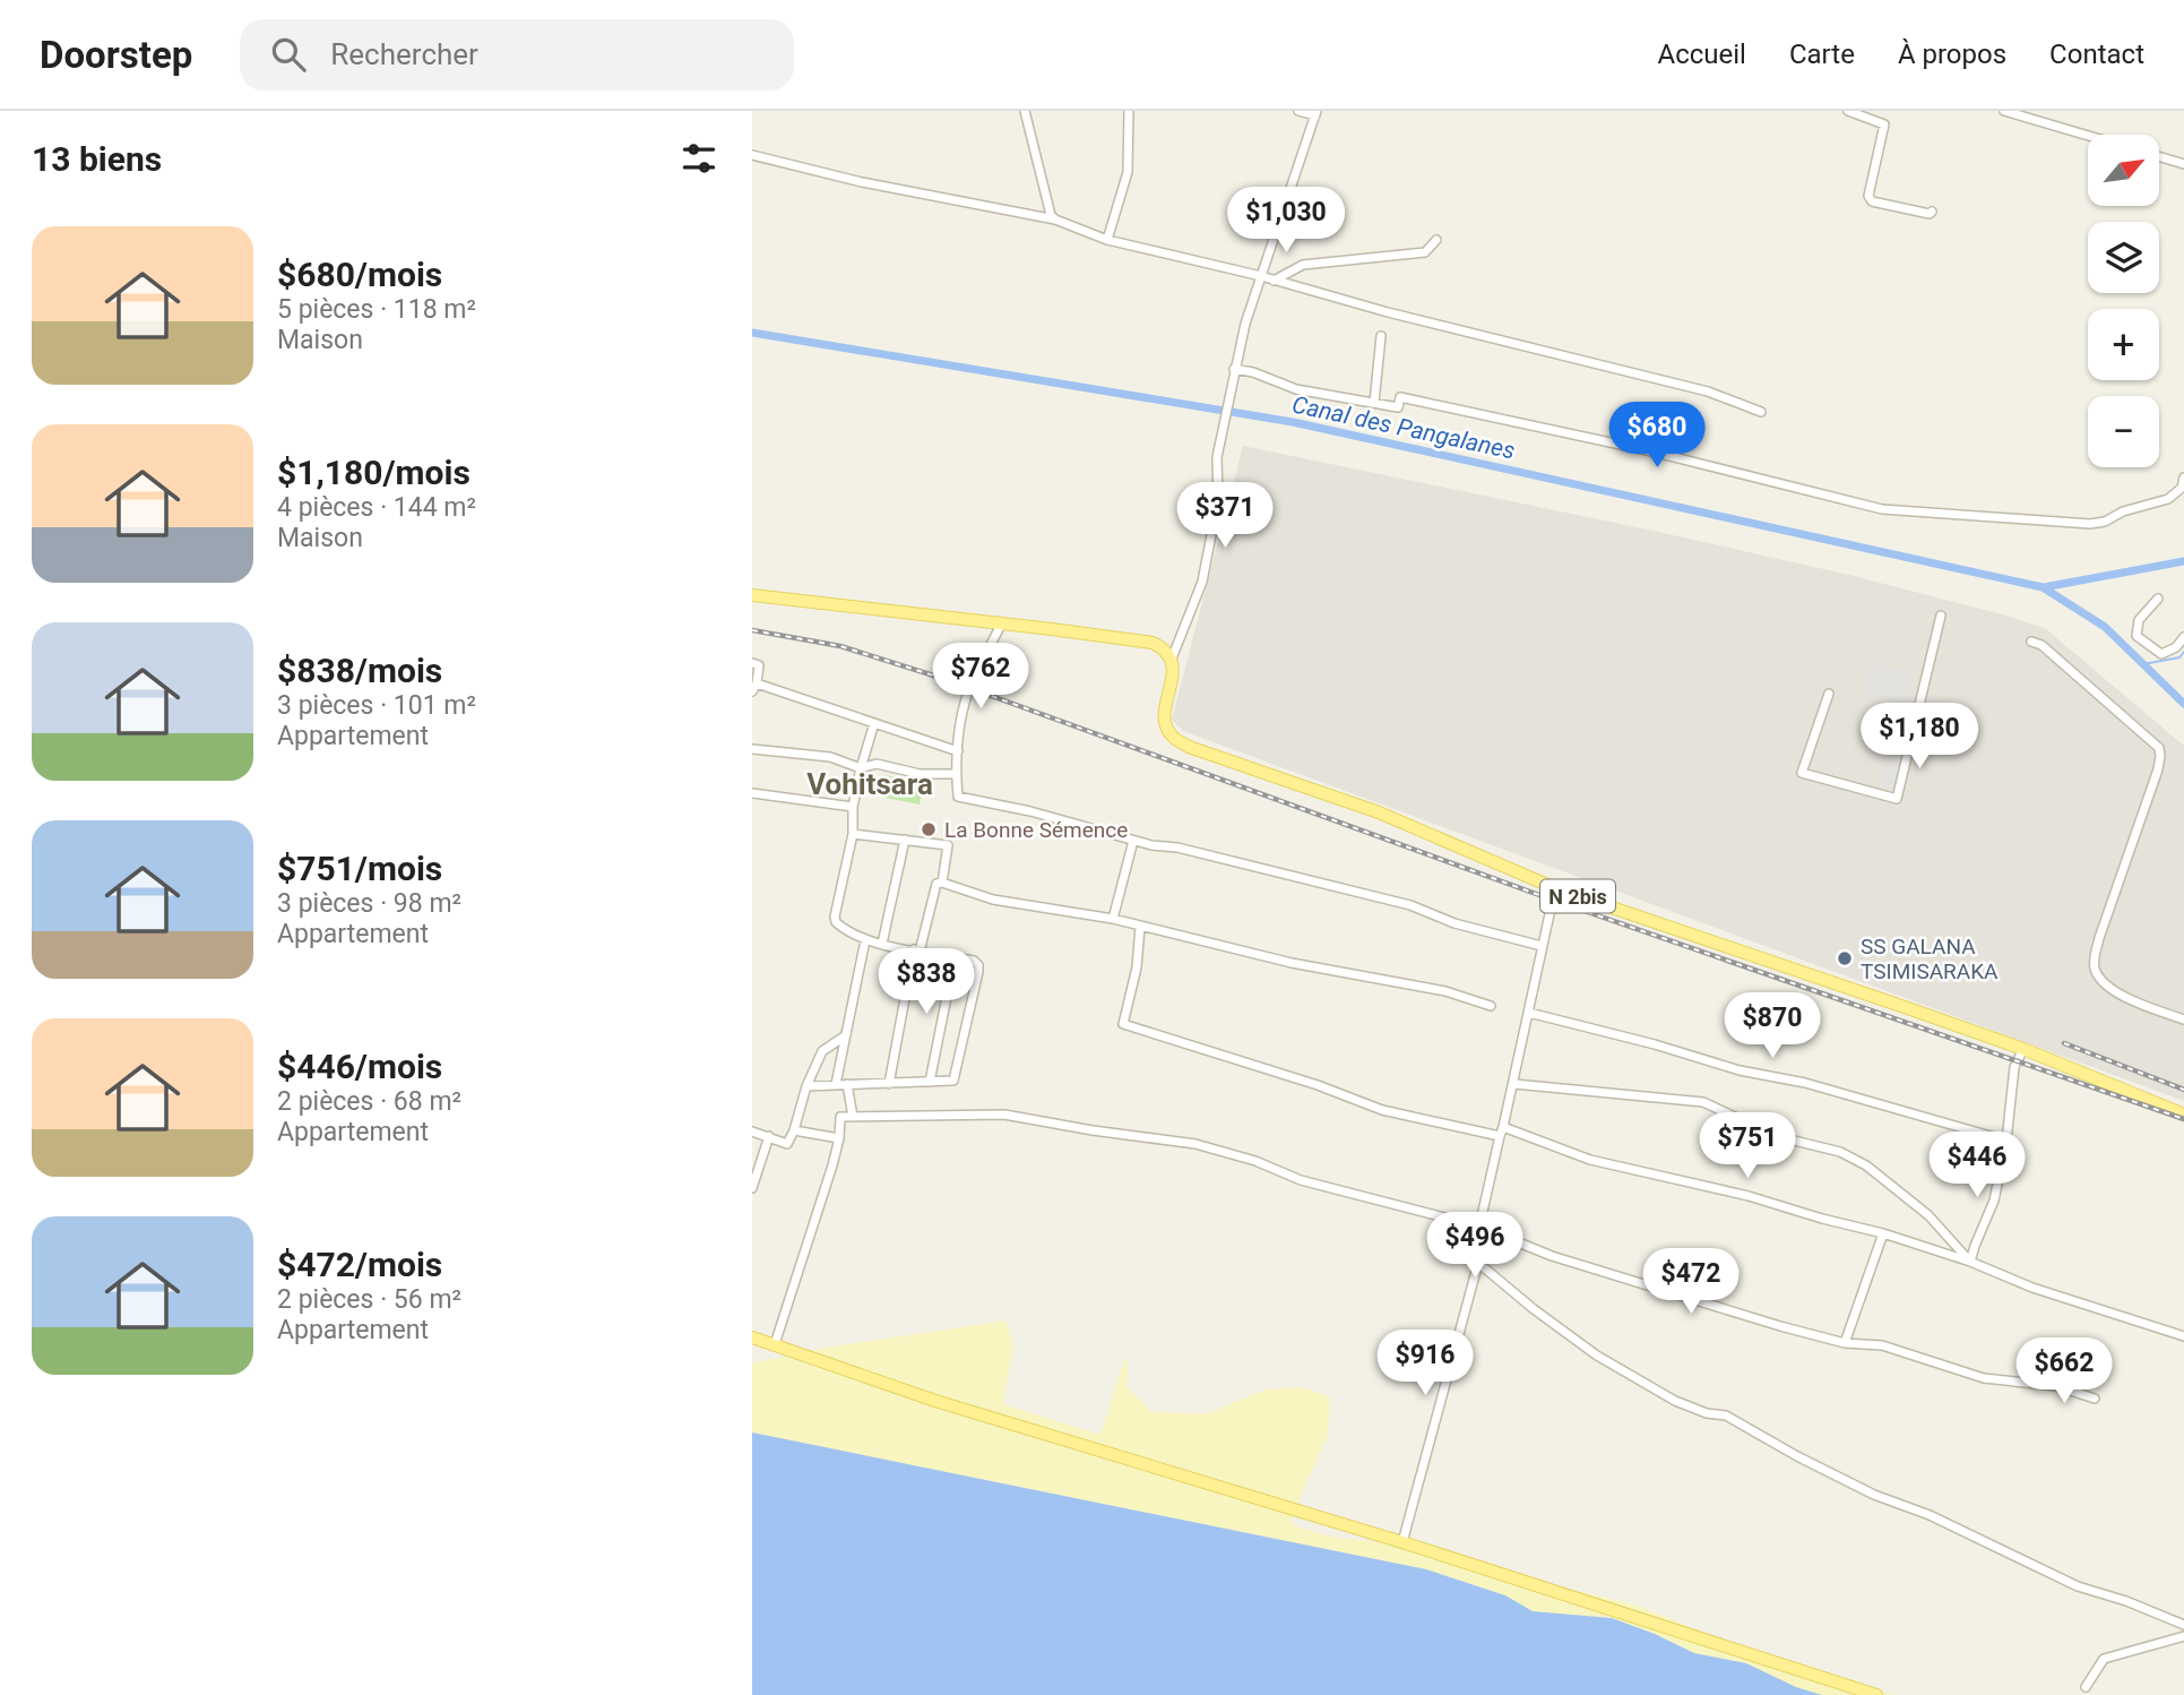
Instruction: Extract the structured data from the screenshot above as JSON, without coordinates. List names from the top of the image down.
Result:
{
  "streets": {
    "main road": ["N 2bis"]
  },
  "districts": ["Vohitsara"],
  "water": ["Canal des Pangalanes"],
  "places": ["La Bonne Sémence", "SS GALANA TSIMISARAKA"],
  "north": "top right",
  "page": {
    "header": "Doorstep",
    "search": "Rechercher",
    "nav": [
      "Accueil",
      "Carte",
      "À propos",
      "Contact"
    ],
    "heading": "13 biens",
    "map_buttons": ["+", "−"],
    "price": [
      "$1,030",
      "$680",
      "$371",
      "$762",
      "$1,180",
      "$838",
      "$870",
      "$751",
      "$446",
      "$496",
      "$472",
      "$916",
      "$662"
    ],
    "list": [
      {
        "name": "$680/mois",
        "note": "5 pièces · 118 m² · Maison"
      },
      {
        "name": "$1,180/mois",
        "note": "4 pièces · 144 m² · Maison"
      },
      {
        "name": "$838/mois",
        "note": "3 pièces · 101 m² · Appartement"
      },
      {
        "name": "$751/mois",
        "note": "3 pièces · 98 m² · Appartement"
      },
      {
        "name": "$446/mois",
        "note": "2 pièces · 68 m² · Appartement"
      },
      {
        "name": "$472/mois",
        "note": "2 pièces · 56 m² · Appartement"
      }
    ]
  }
}
